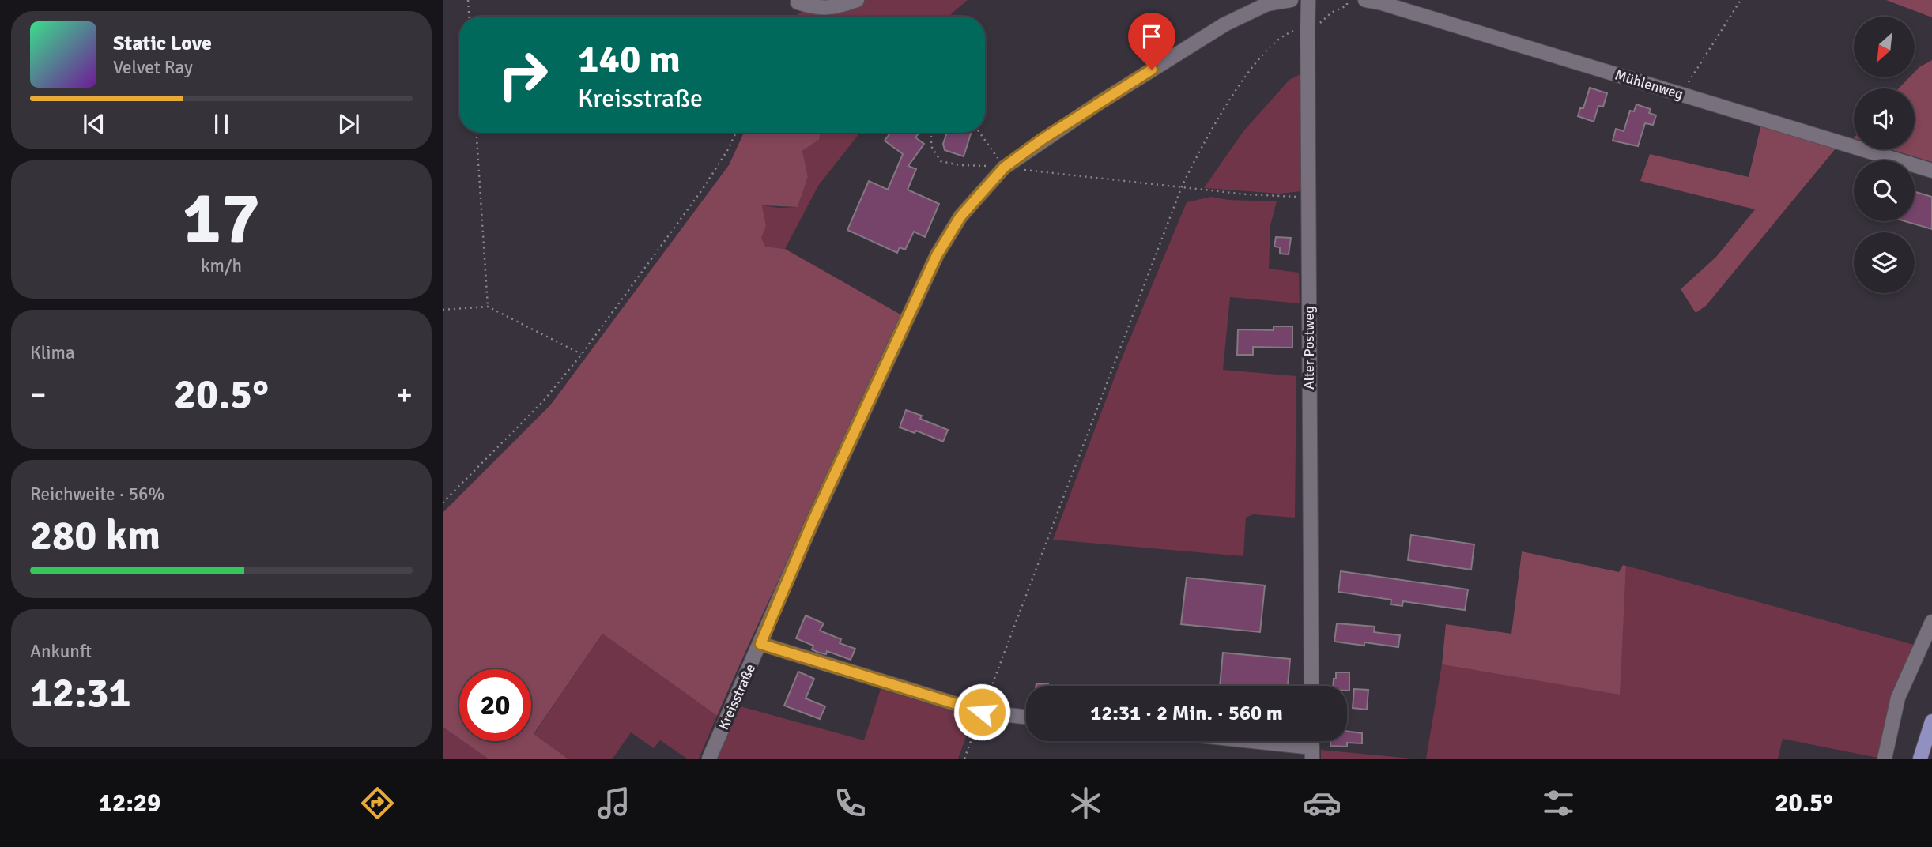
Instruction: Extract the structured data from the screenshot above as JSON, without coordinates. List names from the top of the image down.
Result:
{
  "streets": {
    "street": ["Mühlenweg", "Alter Postweg", "Kreisstraße"]
  },
  "north": "bottom left",
  "page": {
    "turn": ["140 m", "Kreisstraße"],
    "song": ["Static Love", "Velvet Ray"],
    "tile": [
      ["17", "km/h"],
      "Klima",
      ["Reichweite · 56%", "280 km"],
      ["Ankunft", "12:31"]
    ],
    "heat": ["−", "20.5°", "+"],
    "limit": "20",
    "trip": "12:31 · 2 Min. · 560 m",
    "tabs": ["12:29", "20.5°"]
  }
}
